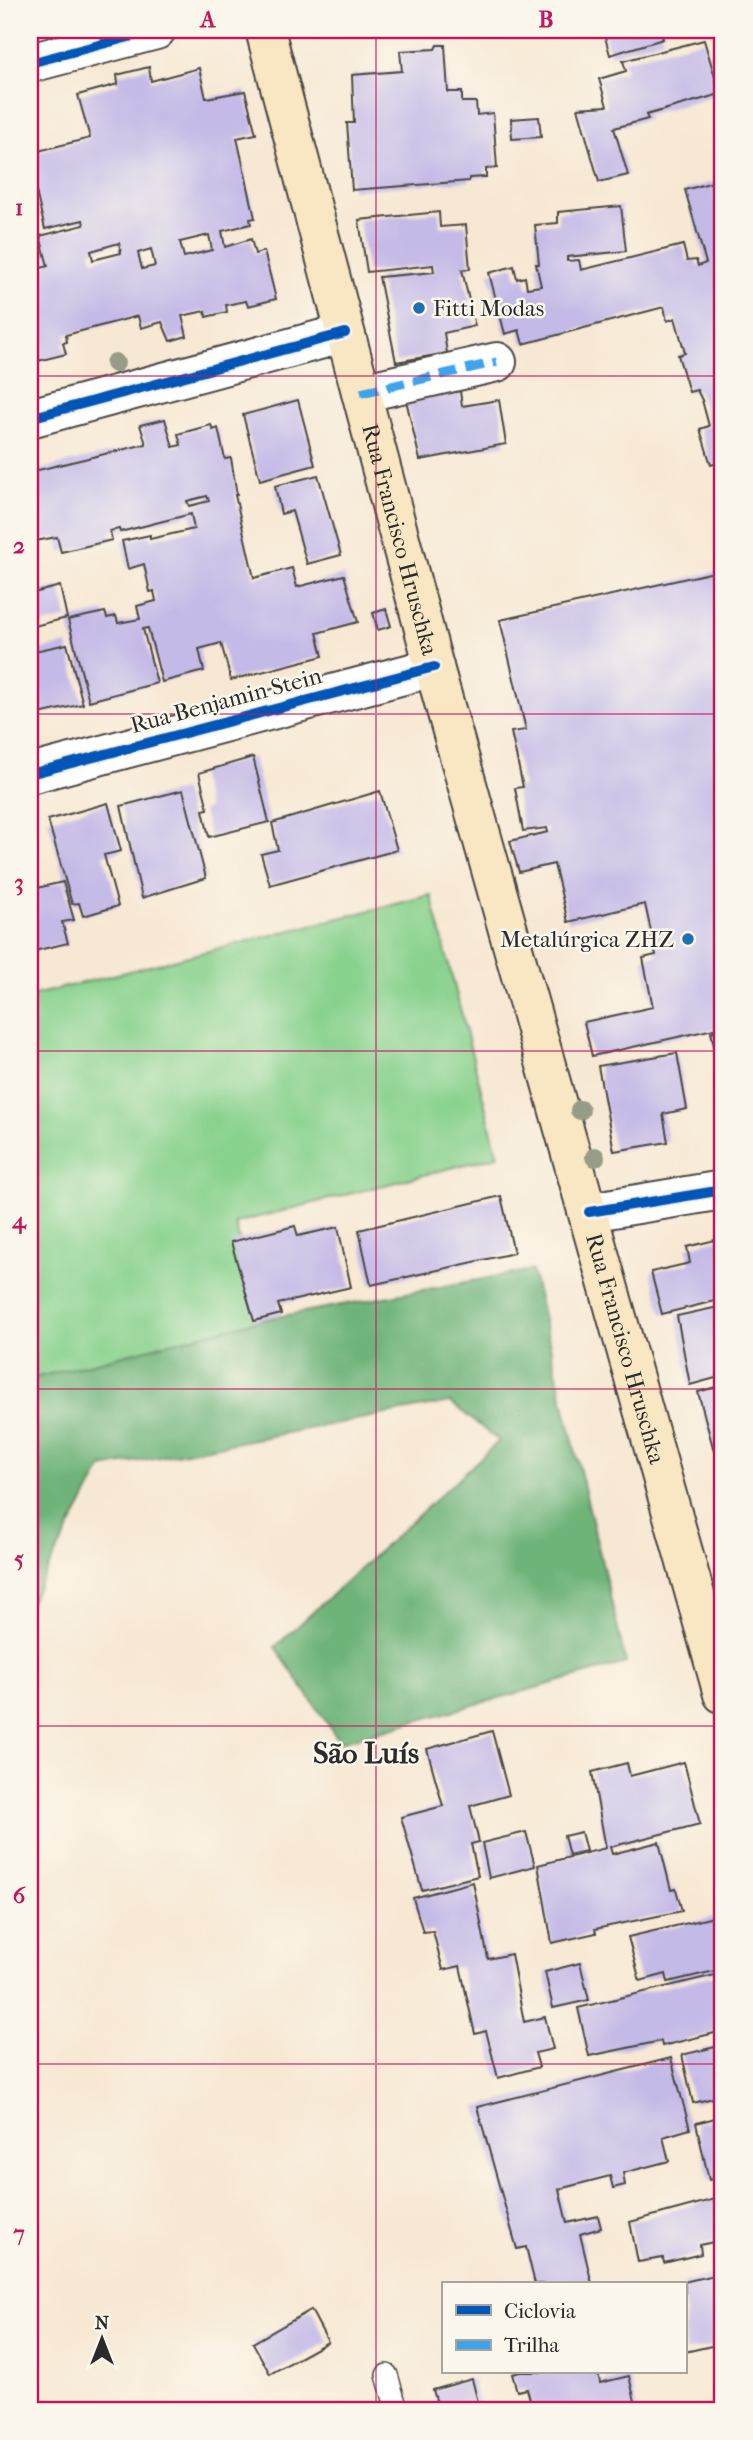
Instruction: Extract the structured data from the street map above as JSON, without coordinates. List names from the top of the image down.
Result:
{
  "streets": {
    "main road": ["Rua Francisco Hruschka"],
    "street": ["Rua Benjamin Stein"]
  },
  "crossings": [
    ["Rua Francisco Hruschka", "Rua Benjamin Stein"]
  ],
  "districts": ["São Luís"],
  "places": ["Fitti Modas", "Metalúrgica ZHZ"],
  "legend": ["Ciclovia", "Trilha"],
  "north": "top",
  "grid": {
    "columns": ["A", "B"],
    "rows": [
      "1",
      "2",
      "3",
      "4",
      "5",
      "6",
      "7"
    ]
  }
}
